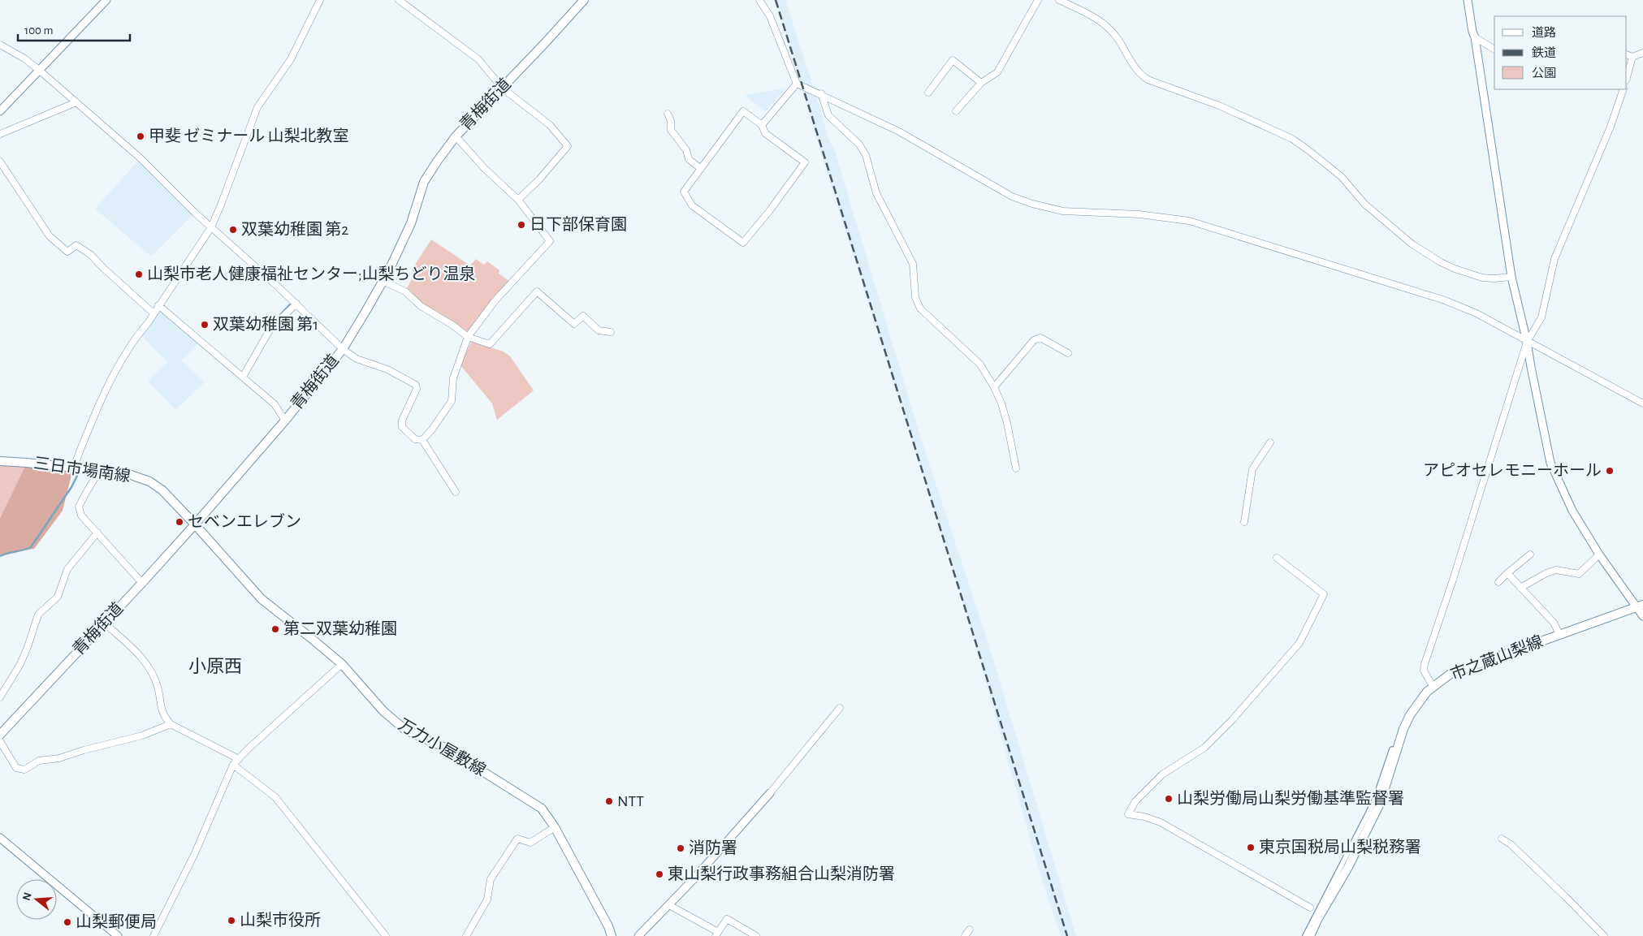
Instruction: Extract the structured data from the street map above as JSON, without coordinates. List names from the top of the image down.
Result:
{
  "streets": {
    "main road": [
      "青梅街道",
      "三日市場南線",
      "市之蔵山梨線",
      "万力小屋敷線"
    ]
  },
  "crossings": [
    ["青梅街道", "三日市場南線"],
    ["青梅街道", "万力小屋敷線"],
    ["三日市場南線", "万力小屋敷線"]
  ],
  "districts": ["小原西"],
  "places": [
    "甲斐 ゼミナール 山梨北教室",
    "日下部保育園",
    "双葉幼稚園 第2",
    "山梨市老人健康福祉センター;山梨ちどり温泉",
    "双葉幼稚園 第1",
    "アピオセレモニーホール",
    "セベンエレブン",
    "第二双葉幼稚園",
    "山梨労働局山梨労働基準監督署",
    "NTT",
    "東京国税局山梨税務署",
    "消防署",
    "東山梨行政事務組合山梨消防署",
    "山梨市役所",
    "山梨郵便局"
  ],
  "legend": ["道路", "鉄道", "公園"],
  "scale_bar": "100 m",
  "north": "left"
}
